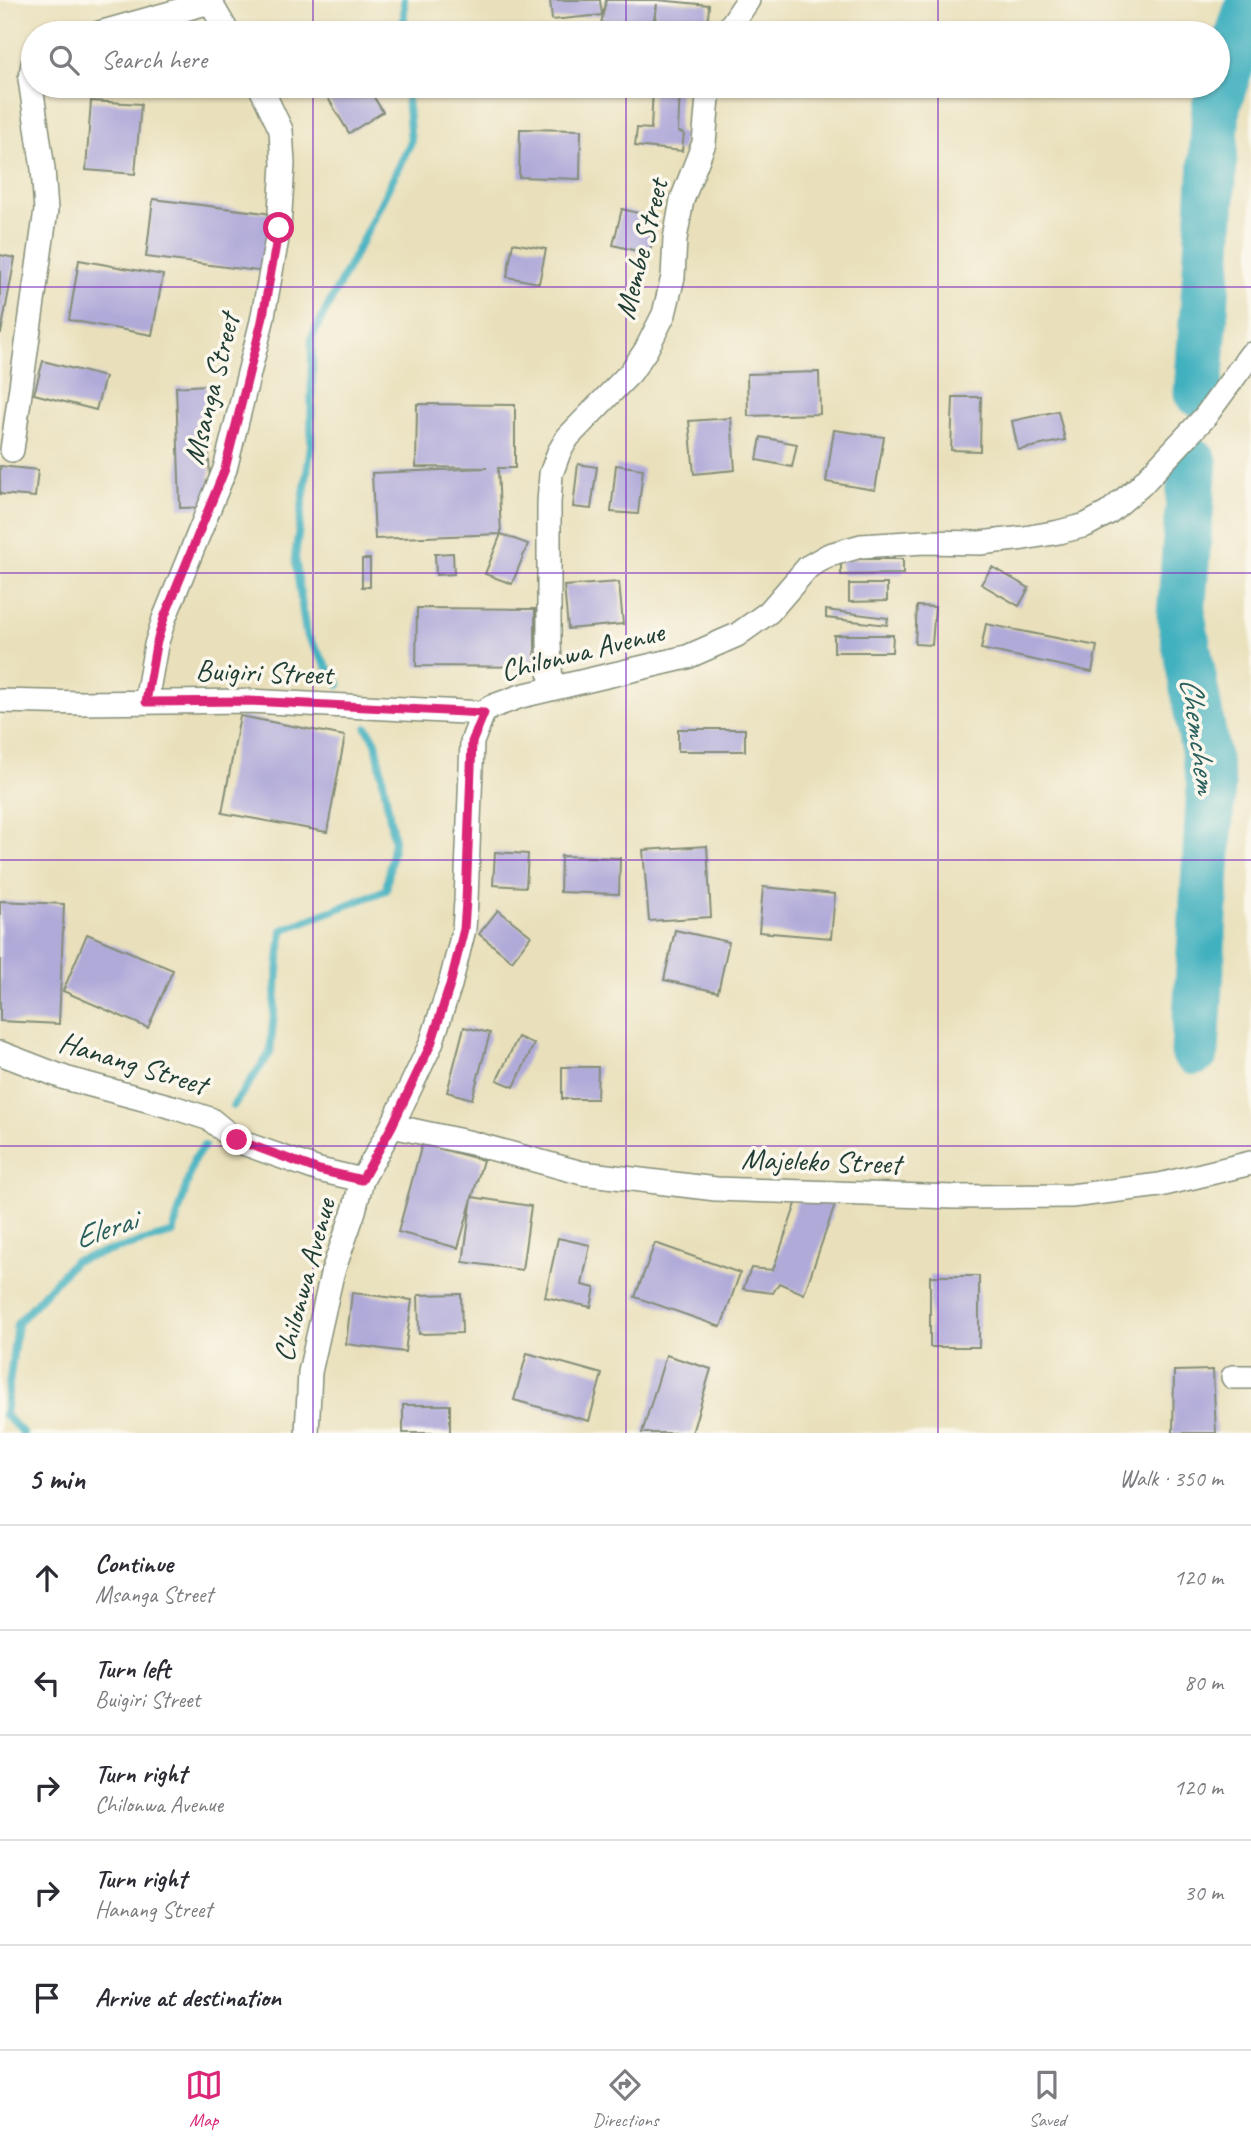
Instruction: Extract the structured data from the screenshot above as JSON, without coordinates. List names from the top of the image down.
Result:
{
  "streets": {
    "street": [
      "Membe Street",
      "Msanga Street",
      "Chilonwa Avenue",
      "Buigiri Street",
      "Hanang Street",
      "Majeleko Street"
    ]
  },
  "crossings": [
    ["Membe Street", "Chilonwa Avenue"],
    ["Msanga Street", "Buigiri Street"],
    ["Chilonwa Avenue", "Buigiri Street"],
    ["Chilonwa Avenue", "Hanang Street"],
    ["Chilonwa Avenue", "Majeleko Street"]
  ],
  "water": ["Chemchem", "Elerai"],
  "page": {
    "search": "Search here",
    "heading": ["5 min", "Walk · 350 m"],
    "list": [
      ["Continue", "Msanga Street", "120 m"],
      ["Turn left", "Buigiri Street", "80 m"],
      ["Turn right", "Chilonwa Avenue", "120 m"],
      ["Turn right", "Hanang Street", "30 m"],
      "Arrive at destination"
    ],
    "nav": ["Map", "Directions", "Saved"]
  }
}
